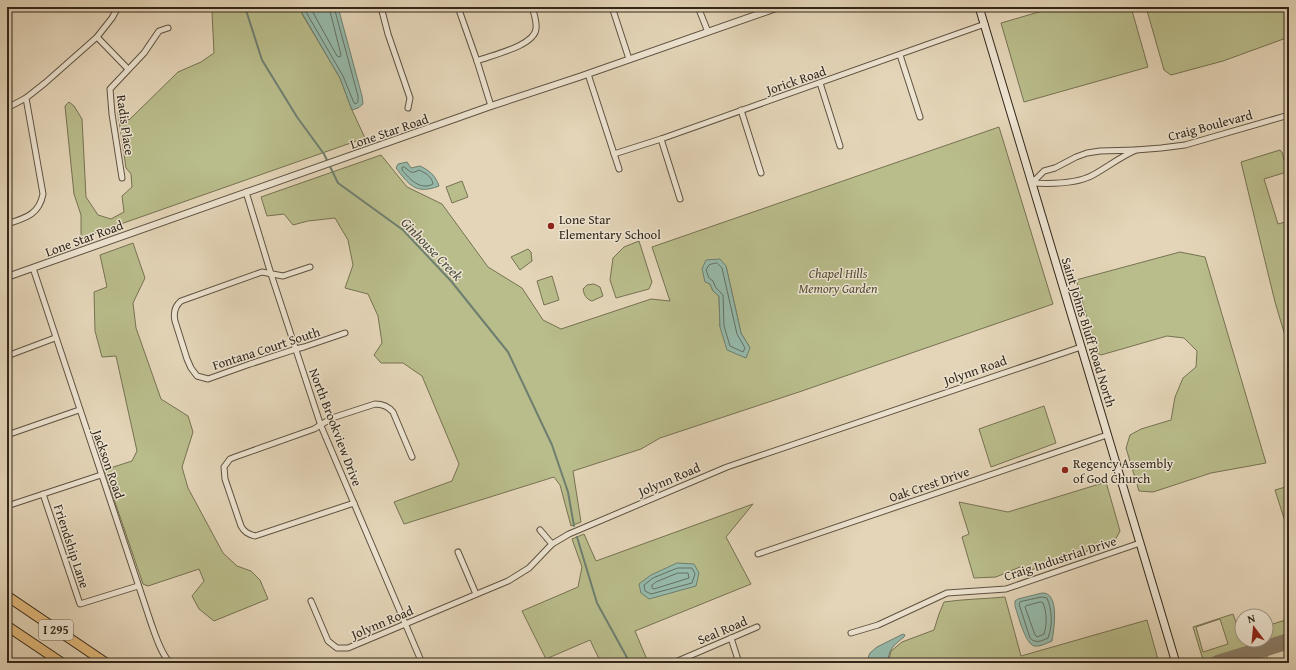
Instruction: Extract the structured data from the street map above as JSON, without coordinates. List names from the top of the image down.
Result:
{
  "streets": {
    "highway": ["I 295"],
    "main road": ["Saint Johns Bluff Road North"],
    "street": [
      "Jorick Road",
      "Radis Place",
      "Craig Boulevard",
      "Lone Star Road",
      "Fontana Court South",
      "Jolynn Road",
      "North Brookview Drive",
      "Jackson Road",
      "Oak Crest Drive",
      "Friendship Lane",
      "Craig Industrial Drive",
      "Seal Road"
    ]
  },
  "crossings": [
    ["Jorick Road", "Saint Johns Bluff Road North"],
    ["Craig Boulevard", "Saint Johns Bluff Road North"],
    ["Lone Star Road", "North Brookview Drive"],
    ["Lone Star Road", "Jackson Road"],
    ["Saint Johns Bluff Road North", "Jolynn Road"],
    ["Saint Johns Bluff Road North", "Oak Crest Drive"],
    ["Saint Johns Bluff Road North", "Craig Industrial Drive"],
    ["Fontana Court South", "North Brookview Drive"],
    ["Jolynn Road", "North Brookview Drive"],
    ["Jackson Road", "Friendship Lane"]
  ],
  "water": ["Ginhouse Creek"],
  "parks": ["Chapel Hills Memory Garden"],
  "places": ["Lone Star Elementary School", "Regency Assembly of God Church"],
  "north": "top"
}
